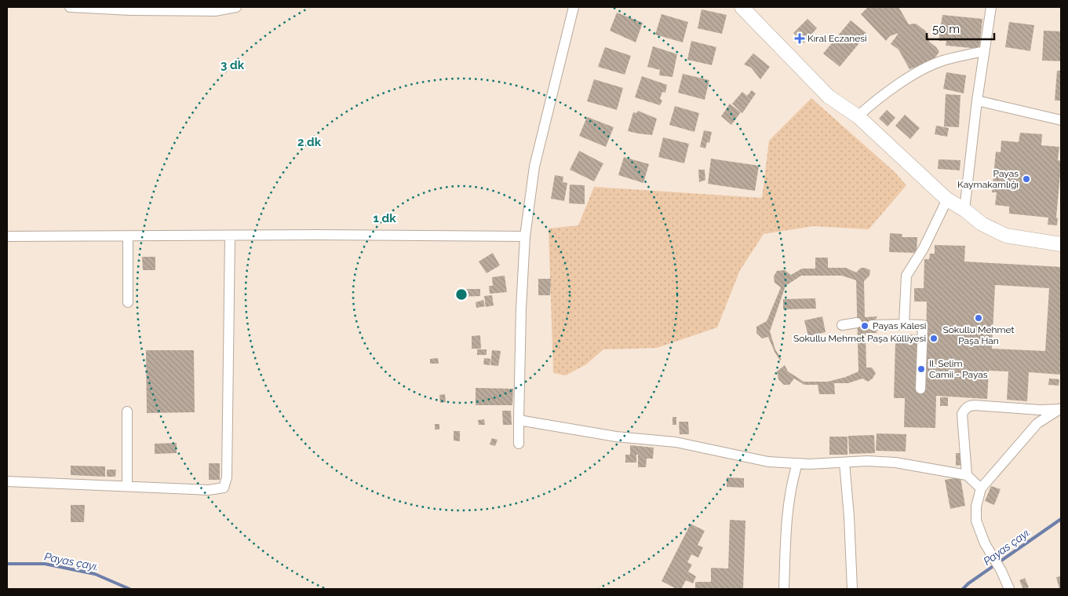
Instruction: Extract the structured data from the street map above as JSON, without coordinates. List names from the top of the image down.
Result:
{
  "water": ["Payas çayı."],
  "places": {
    "health": ["Kıral Eczanesi"],
    "other": [
      "Payas Kaymakamlığı",
      "Sokullu Mehmet Paşa Han",
      "Payas Kalesi",
      "Sokullu Mehmet Paşa Külliyesi",
      "II. Selim Camii - Payas"
    ]
  },
  "scale_bar": "50 m",
  "rings": ["3 dk", "2 dk", "1 dk"]
}
